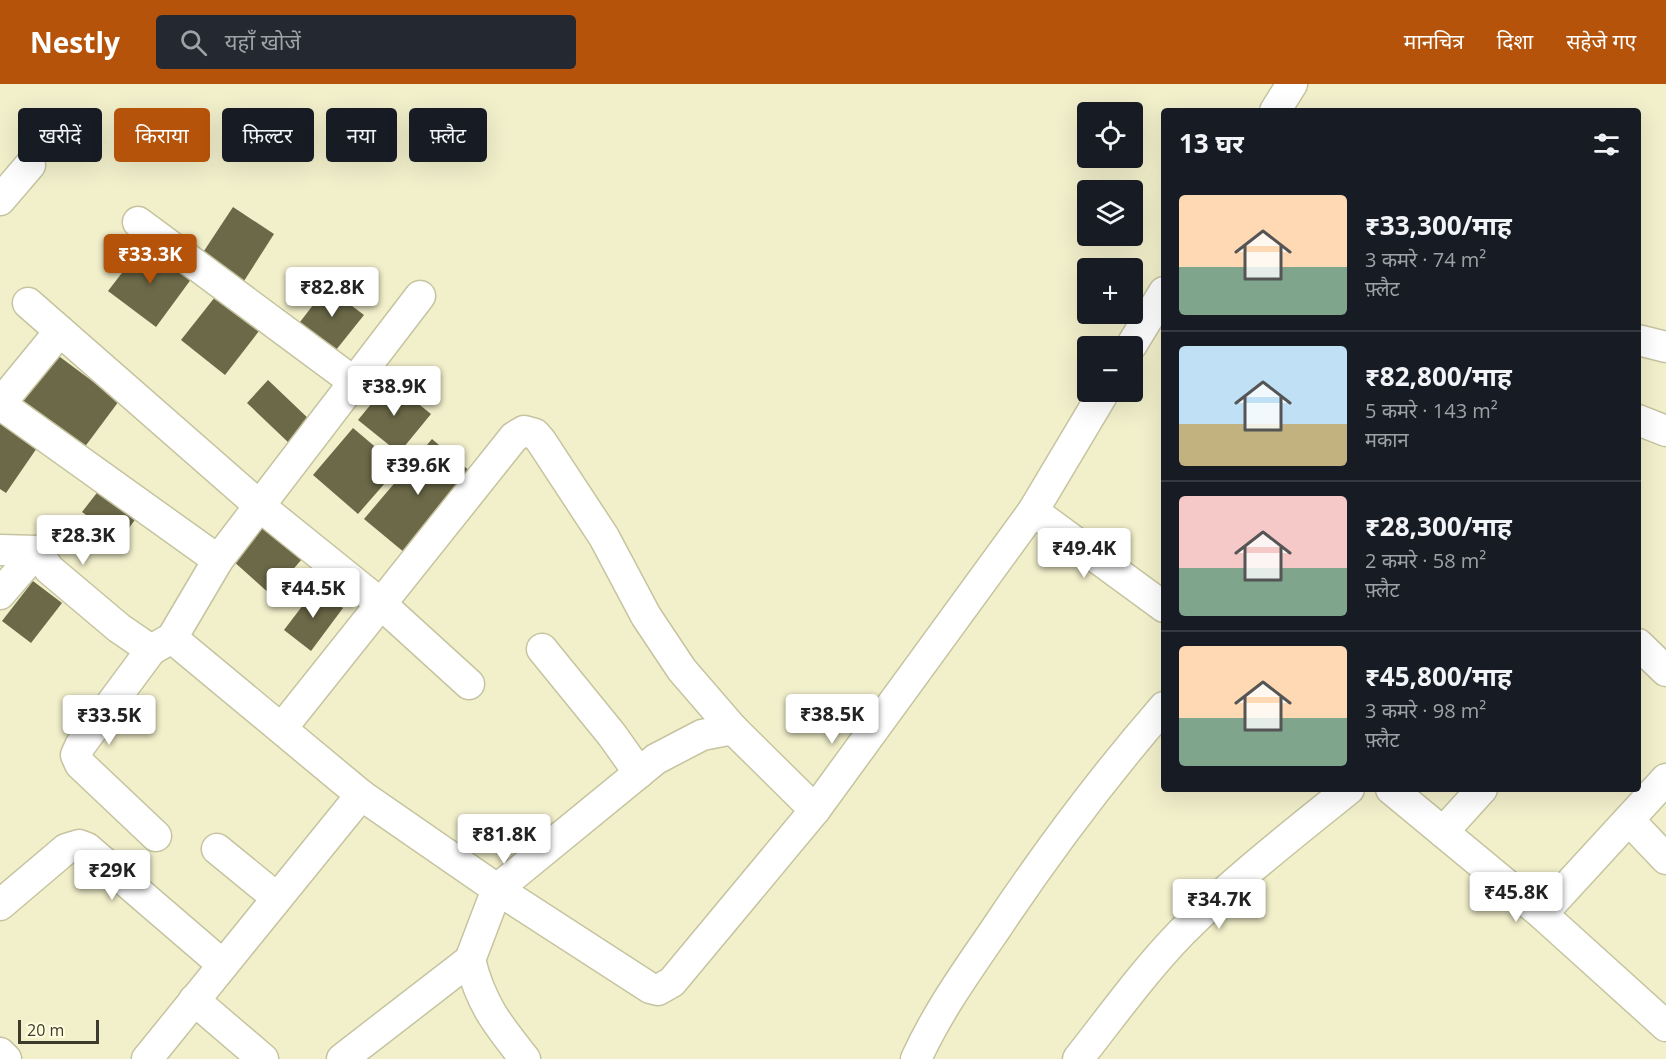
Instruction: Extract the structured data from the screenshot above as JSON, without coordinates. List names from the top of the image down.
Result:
{
  "scale_bar": "20 m",
  "page": {
    "header": "Nestly",
    "search": "यहाँ खोजें",
    "nav": ["मानचित्र", "दिशा", "सहेजे गए"],
    "map_buttons": ["+", "−"],
    "chip": [
      "खरीदें",
      "किराया",
      "फ़िल्टर",
      "नया",
      "फ़्लैट"
    ],
    "heading": "13 घर",
    "list": [
      {
        "name": "₹33,300/माह",
        "note": "3 कमरे · 74 m² · फ़्लैट"
      },
      {
        "name": "₹82,800/माह",
        "note": "5 कमरे · 143 m² · मकान"
      },
      {
        "name": "₹28,300/माह",
        "note": "2 कमरे · 58 m² · फ़्लैट"
      },
      {
        "name": "₹45,800/माह",
        "note": "3 कमरे · 98 m² · फ़्लैट"
      }
    ],
    "price": [
      "₹33.3K",
      "₹82.8K",
      "₹38.9K",
      "₹39.6K",
      "₹28.3K",
      "₹49.4K",
      "₹44.5K",
      "₹38.5K",
      "₹33.5K",
      "₹81.8K",
      "₹29K",
      "₹45.8K",
      "₹34.7K"
    ],
    "scale": "20 m"
  }
}
